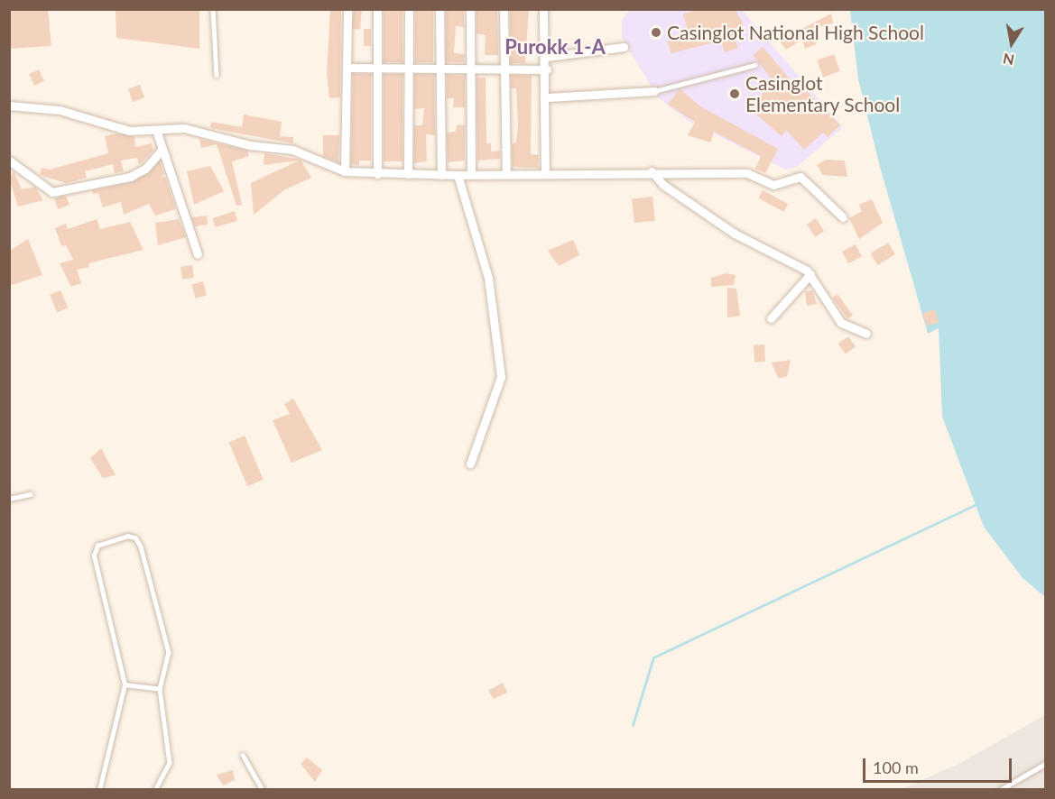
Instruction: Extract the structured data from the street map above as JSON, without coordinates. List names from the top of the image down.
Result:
{
  "districts": ["Purokk 1-A"],
  "places": ["Casinglot National High School", "Casinglot Elementary School"],
  "scale_bar": "100 m",
  "north": "bottom"
}
